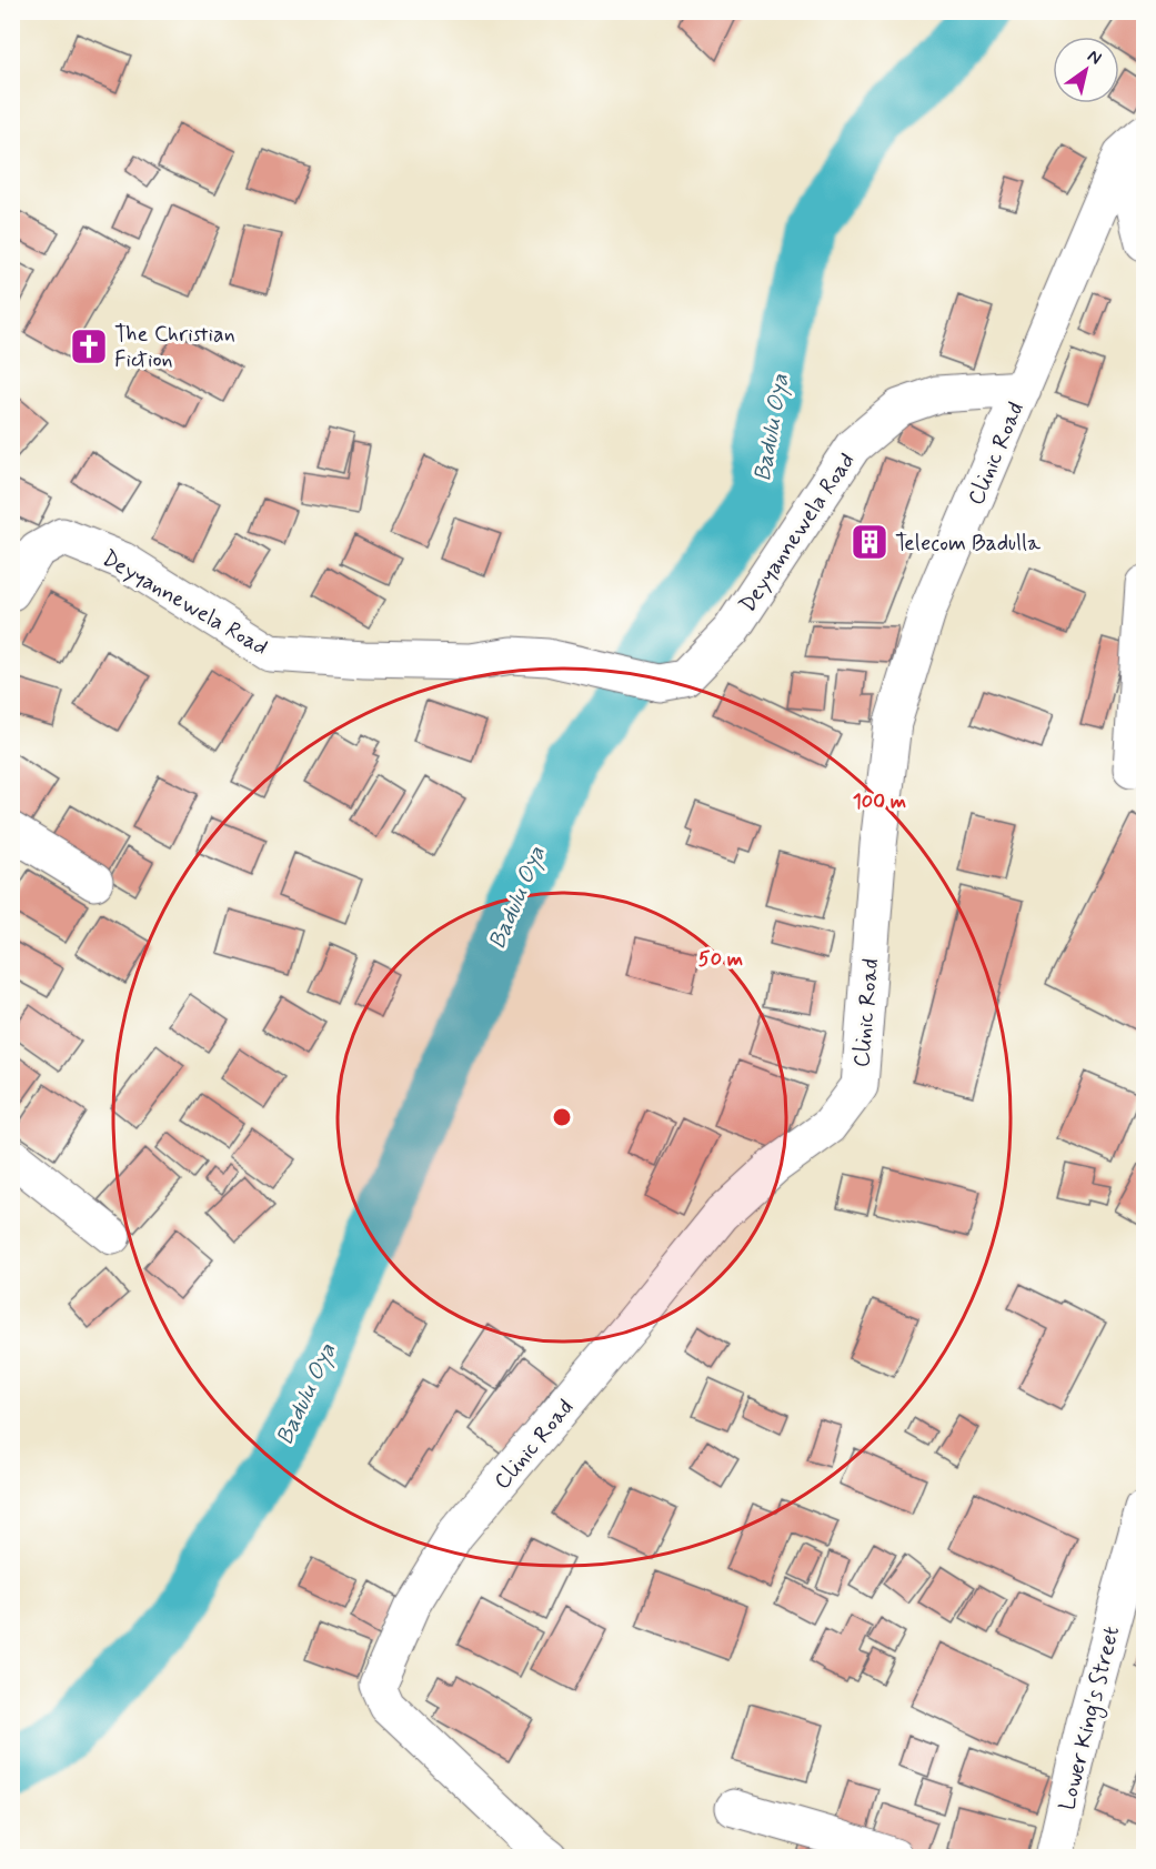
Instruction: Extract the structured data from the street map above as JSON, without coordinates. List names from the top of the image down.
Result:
{
  "streets": {
    "street": ["Clinic Road", "Deyyannewela Road", "Lower King's Street"]
  },
  "crossings": [
    ["Clinic Road", "Deyyannewela Road"]
  ],
  "water": ["Badulu Oya"],
  "places": {
    "church": ["The Christian Fiction"],
    "building": ["Telecom Badulla"]
  },
  "north": "top right",
  "rings": ["100 m", "50 m"]
}
